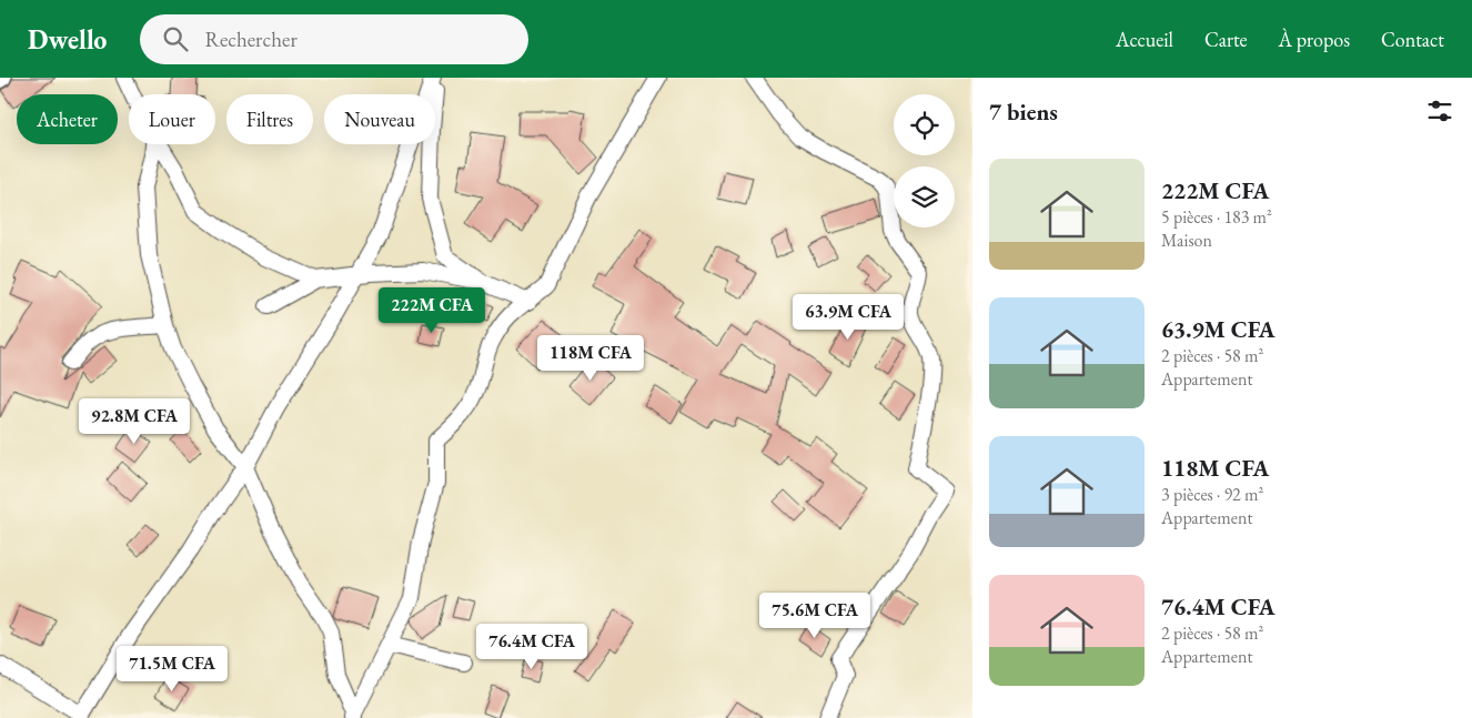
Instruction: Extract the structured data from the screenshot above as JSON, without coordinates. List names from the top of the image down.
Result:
{
  "page": {
    "header": "Dwello",
    "search": "Rechercher",
    "nav": [
      "Accueil",
      "Carte",
      "À propos",
      "Contact"
    ],
    "heading": "7 biens",
    "chip": [
      "Acheter",
      "Louer",
      "Filtres",
      "Nouveau"
    ],
    "list": [
      {
        "name": "222M CFA",
        "note": "5 pièces · 183 m² · Maison"
      },
      {
        "name": "63.9M CFA",
        "note": "2 pièces · 58 m² · Appartement"
      },
      {
        "name": "118M CFA",
        "note": "3 pièces · 92 m² · Appartement"
      },
      {
        "name": "76.4M CFA",
        "note": "2 pièces · 58 m² · Appartement"
      }
    ],
    "price": [
      "222M CFA",
      "63.9M CFA",
      "118M CFA",
      "92.8M CFA",
      "75.6M CFA",
      "76.4M CFA",
      "71.5M CFA"
    ]
  }
}
